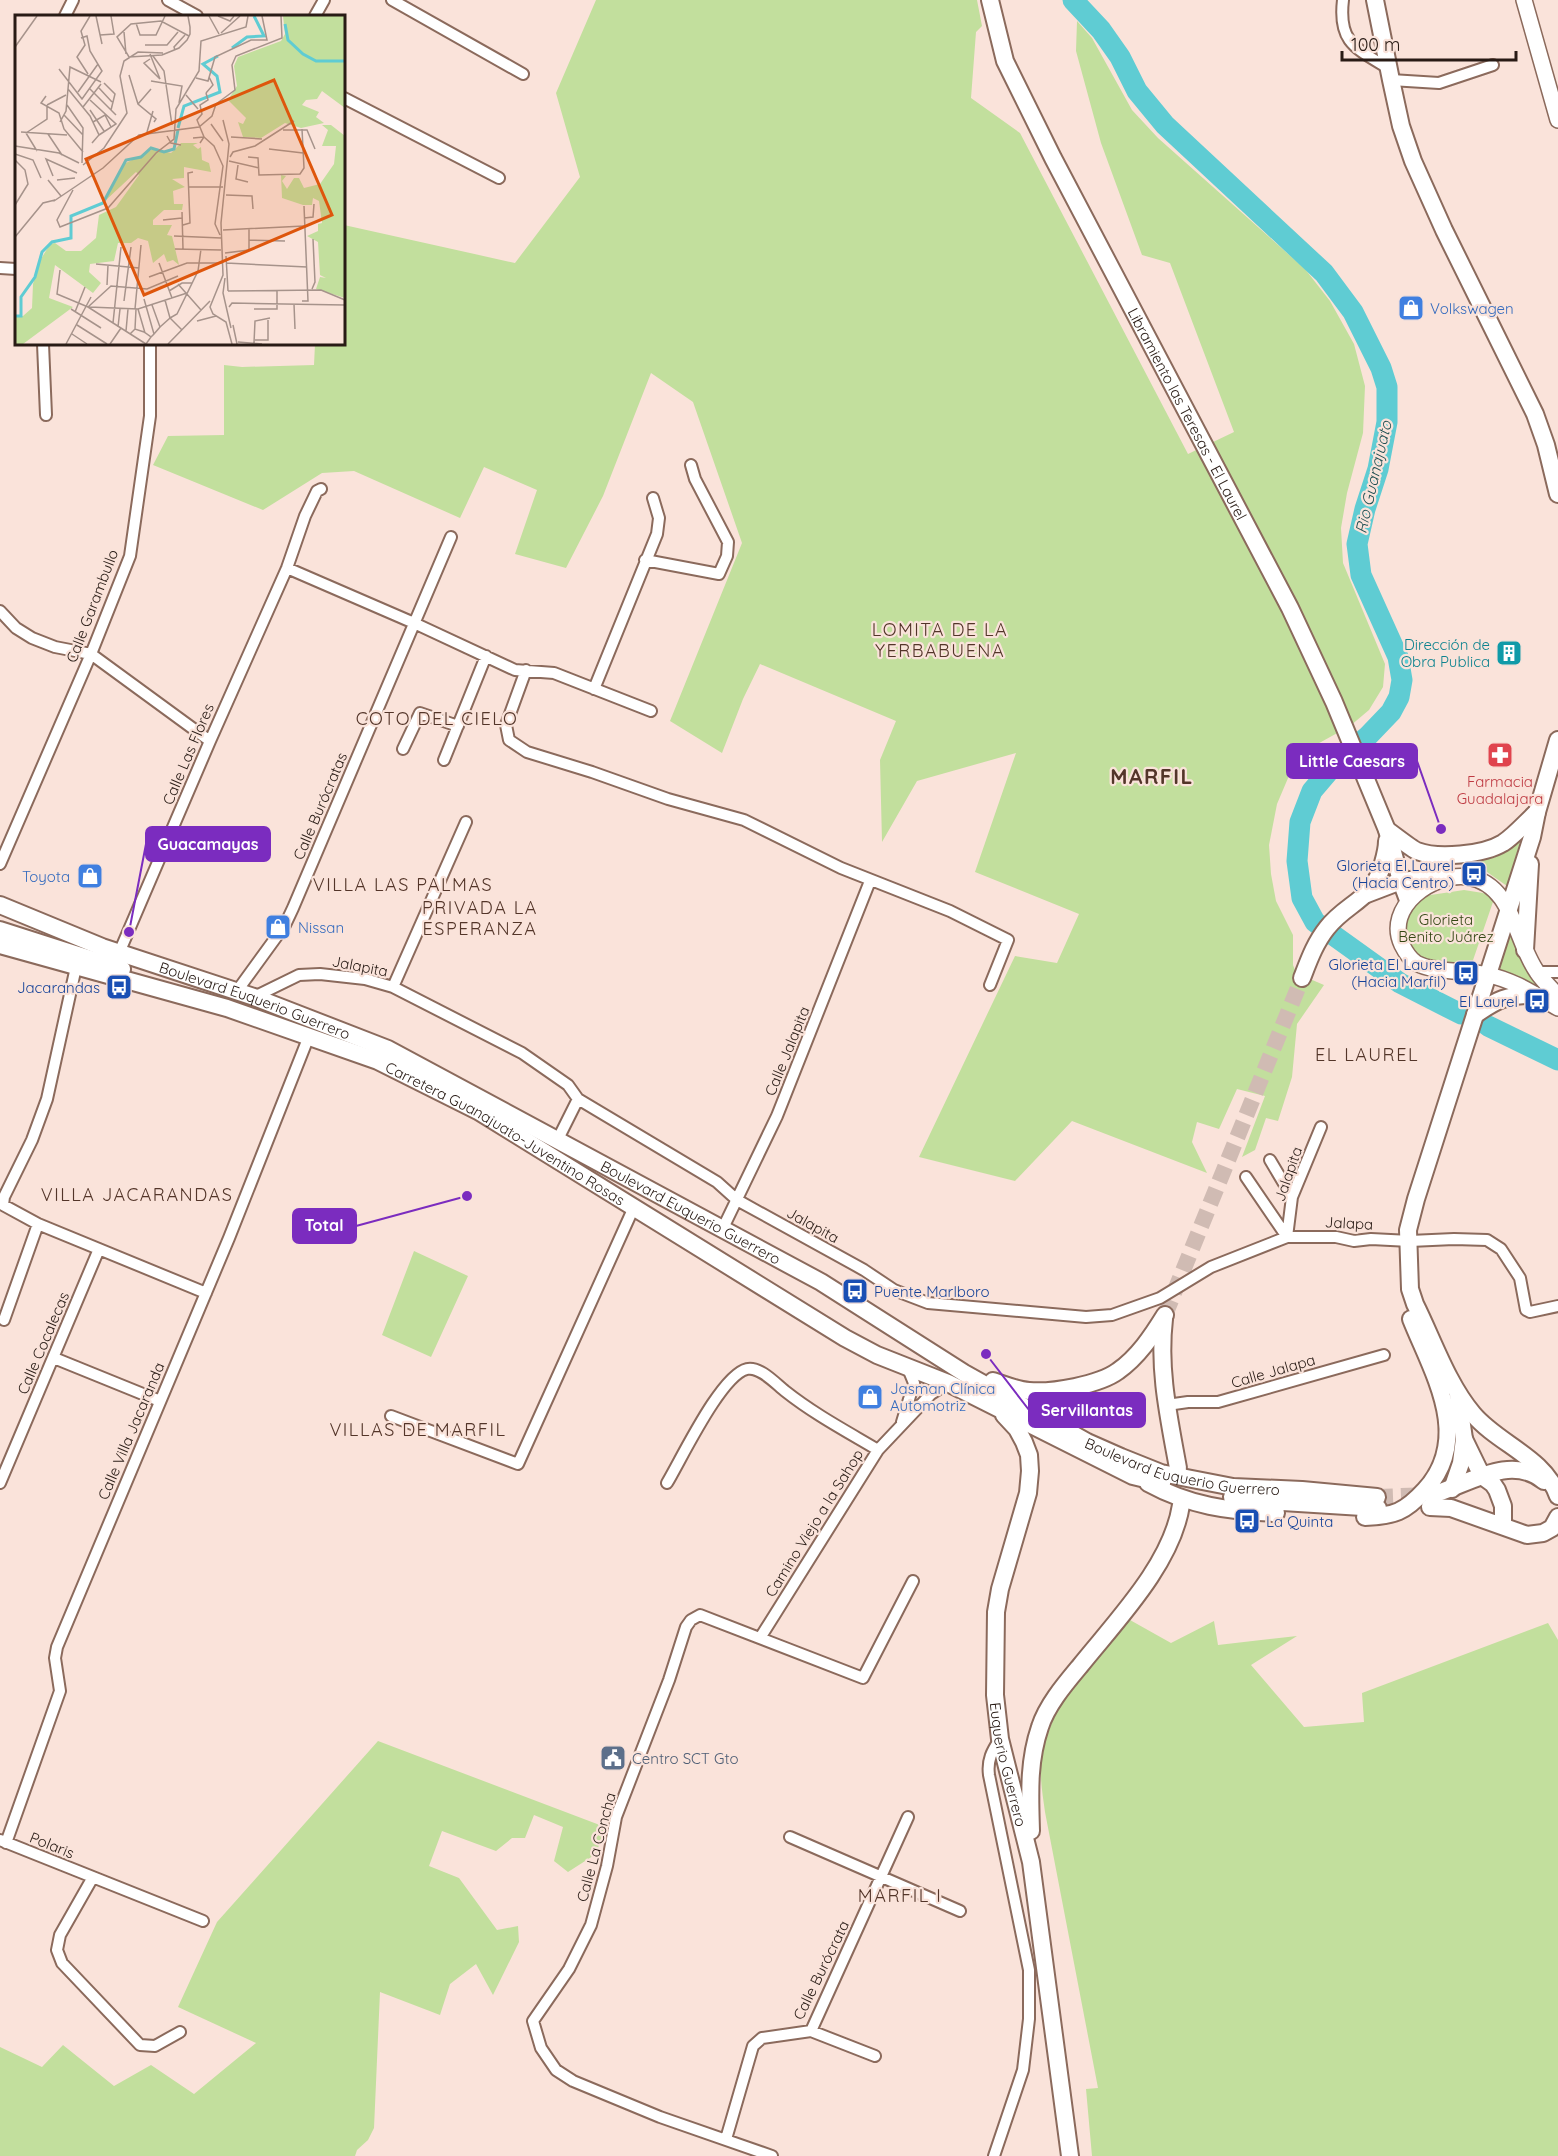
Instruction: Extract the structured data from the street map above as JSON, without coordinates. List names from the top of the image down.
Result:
{
  "streets": {
    "main road": [
      "Libramiento las Teresas - El Laurel",
      "Boulevard Euquerio Guerrero",
      "Carretera Guanajuato-Juventino Rosas",
      "Euquerio Guerrero"
    ],
    "street": [
      "Calle Garambullo",
      "Calle Las Flores",
      "Calle Burócratas",
      "Jalapita",
      "Calle Jalapita",
      "Jalapa",
      "Calle Cocalecas",
      "Calle Jalapa",
      "Calle Villa Jacaranda",
      "Camino Viejo a la Sahop",
      "Polaris",
      "Calle La Concha",
      "Calle Burócrata"
    ]
  },
  "crossings": [
    ["Calle Las Flores", "Boulevard Euquerio Guerrero"],
    ["Calle Burócratas", "Boulevard Euquerio Guerrero"],
    ["Jalapita", "Boulevard Euquerio Guerrero"],
    ["Jalapita", "Calle Jalapita"],
    ["Jalapita", "Jalapa"],
    ["Boulevard Euquerio Guerrero", "Calle Jalapita"],
    ["Boulevard Euquerio Guerrero", "Carretera Guanajuato-Juventino Rosas"],
    ["Boulevard Euquerio Guerrero", "Euquerio Guerrero"],
    ["Carretera Guanajuato-Juventino Rosas", "Calle Villa Jacaranda"],
    ["Carretera Guanajuato-Juventino Rosas", "Camino Viejo a la Sahop"],
    ["Carretera Guanajuato-Juventino Rosas", "Euquerio Guerrero"],
    ["Calle Villa Jacaranda", "Polaris"],
    ["Camino Viejo a la Sahop", "Calle La Concha"],
    ["Calle La Concha", "Calle Burócrata"]
  ],
  "districts": [
    "LOMITA DE LA YERBABUENA",
    "COTO DEL CIELO",
    "MARFIL",
    "VILLA LAS PALMAS",
    "PRIVADA LA ESPERANZA",
    "EL LAUREL",
    "VILLA JACARANDAS",
    "VILLAS DE MARFIL",
    "MARFIL I"
  ],
  "water": ["Rio Guanajuato"],
  "parks": ["Glorieta Benito Juárez"],
  "places": {
    "shop": [
      "Volkswagen",
      "Toyota",
      "Nissan",
      "Jasman Clínica Automotriz"
    ],
    "building": ["Dirección de Obra Publica"],
    "pharmacy": ["Farmacia Guadalajara"],
    "other": [
      "Little Caesars",
      "Guacamayas",
      "Total",
      "Servillantas"
    ],
    "bus stop": [
      "Glorieta El Laurel (Hacia Centro)",
      "Glorieta El Laurel (Hacia Marfil)",
      "Jacarandas",
      "El Laurel",
      "Puente Marlboro",
      "La Quinta"
    ],
    "public building": ["Centro SCT Gto"]
  },
  "scale_bar": "100 m"
}
